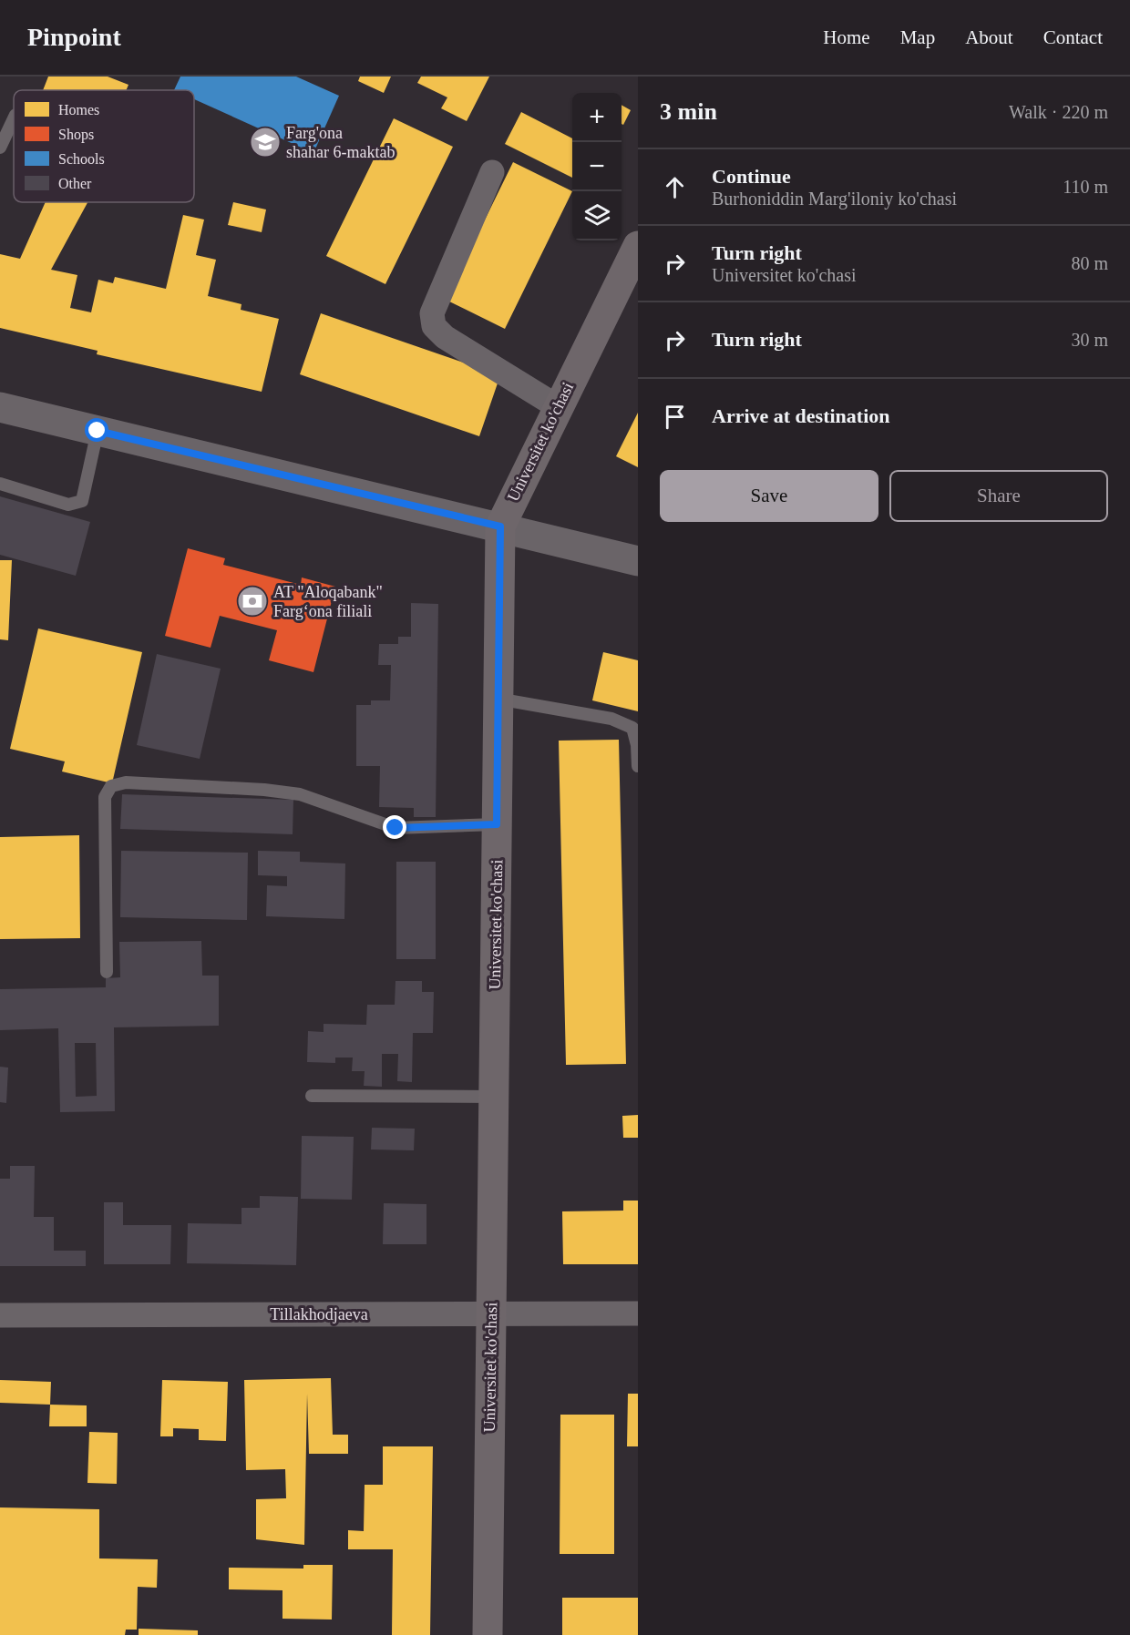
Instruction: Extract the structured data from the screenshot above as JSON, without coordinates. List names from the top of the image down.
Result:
{
  "streets": {
    "main road": ["Universitet ko'chasi"],
    "street": ["Tillakhodjaeva"]
  },
  "crossings": [
    ["Universitet ko'chasi", "Tillakhodjaeva"]
  ],
  "places": {
    "school or university": ["Farg'ona shahar 6-maktab"],
    "bank": ["AT \"Aloqabank\" Fargʻona filiali"]
  },
  "legend": [
    "Homes",
    "Shops",
    "Schools",
    "Other"
  ],
  "page": {
    "header": "Pinpoint",
    "nav": [
      "Home",
      "Map",
      "About",
      "Contact"
    ],
    "heading": ["3 min", "Walk · 220 m"],
    "map_buttons": ["+", "−"],
    "list": [
      ["Continue", "Burhoniddin Marg'iloniy ko'chasi", "110 m"],
      ["Turn right", "Universitet ko'chasi", "80 m"],
      ["Turn right", "30 m"],
      "Arrive at destination"
    ],
    "buttons": ["Save", "Share"]
  }
}
